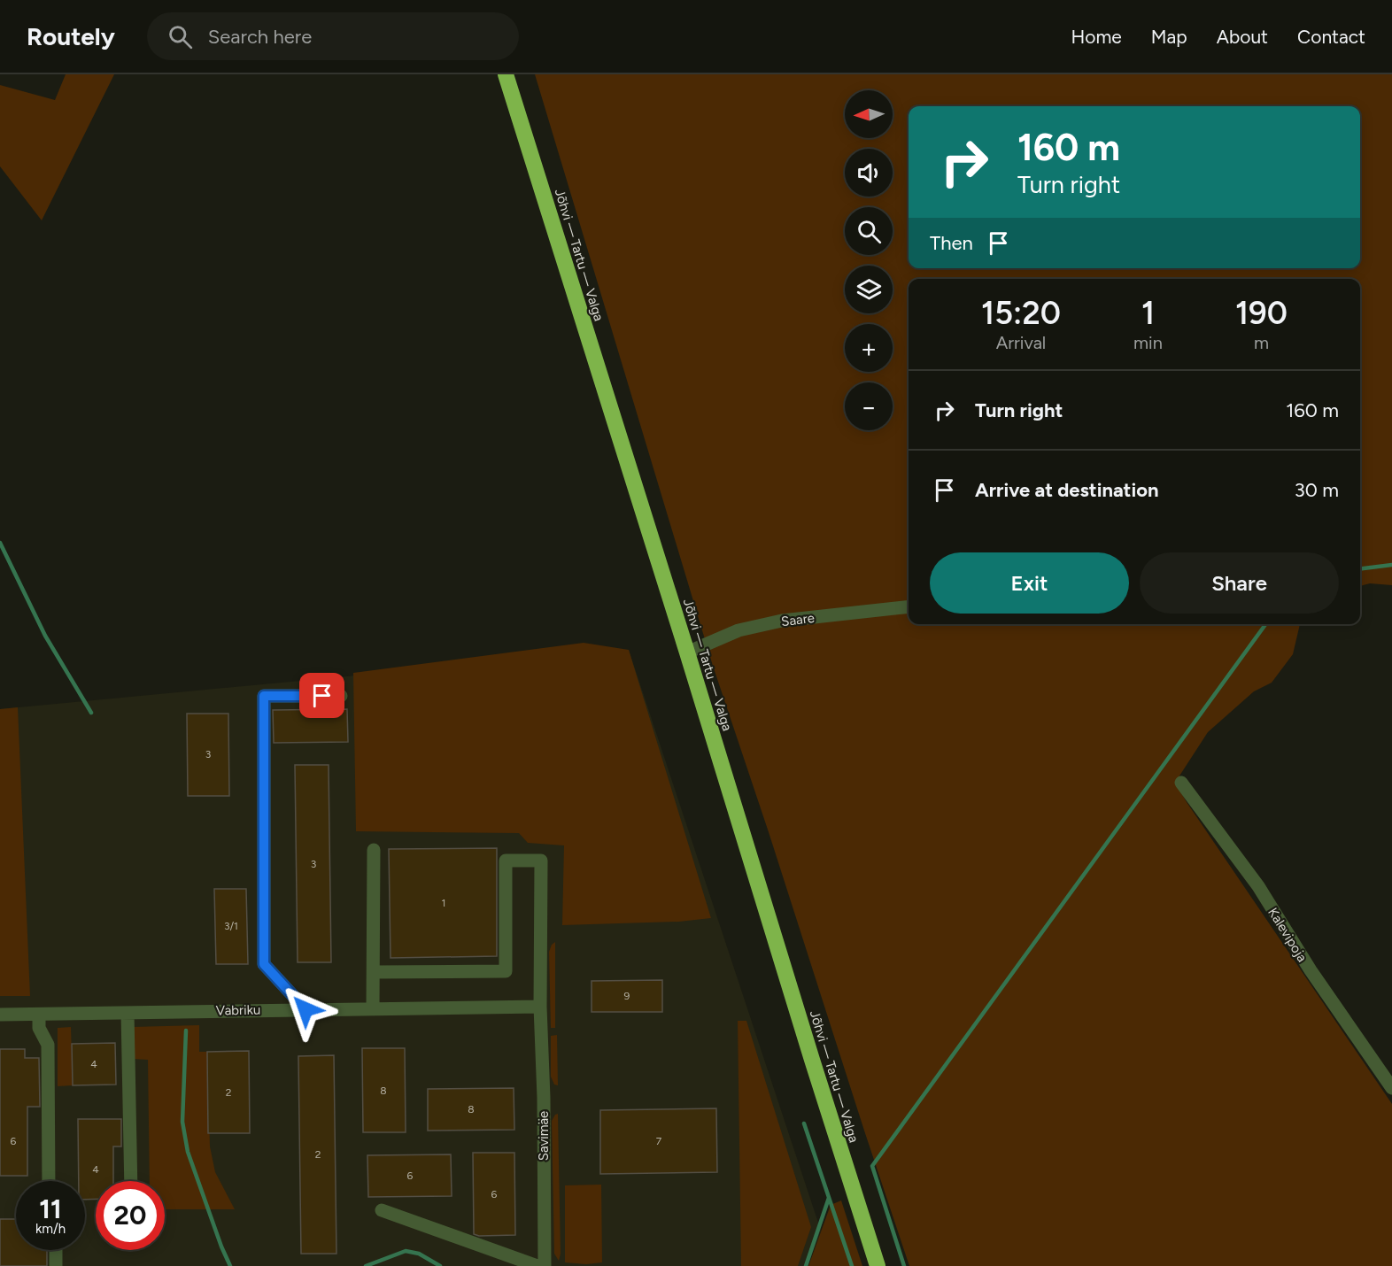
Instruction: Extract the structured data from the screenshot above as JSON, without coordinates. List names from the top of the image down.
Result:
{
  "streets": {
    "highway": ["Jõhvi — Tartu — Valga"],
    "street": [
      "Saare",
      "Kalevipoja",
      "Vabriku",
      "Savimäe"
    ]
  },
  "crossings": [
    ["Jõhvi — Tartu — Valga", "Saare"],
    ["Vabriku", "Savimäe"]
  ],
  "house_numbers": [
    "3",
    "3",
    "1",
    "3/1",
    "9",
    "4",
    "8",
    "2",
    "8",
    "6",
    "7",
    "2",
    "4",
    "6",
    "6"
  ],
  "north": "left",
  "page": {
    "header": "Routely",
    "search": "Search here",
    "nav": [
      "Home",
      "Map",
      "About",
      "Contact"
    ],
    "map_buttons": ["+", "−"],
    "turn": ["160 m", "Turn right"],
    "then": "Then",
    "eta": [
      "15:20",
      "Arrival",
      "1",
      "min",
      "190",
      "m"
    ],
    "list": [
      {
        "name": "Turn right",
        "value": "160 m"
      },
      {
        "name": "Arrive at destination",
        "value": "30 m"
      }
    ],
    "buttons": ["Exit", "Share"],
    "speed": "11 km/h",
    "limit": "20"
  }
}
